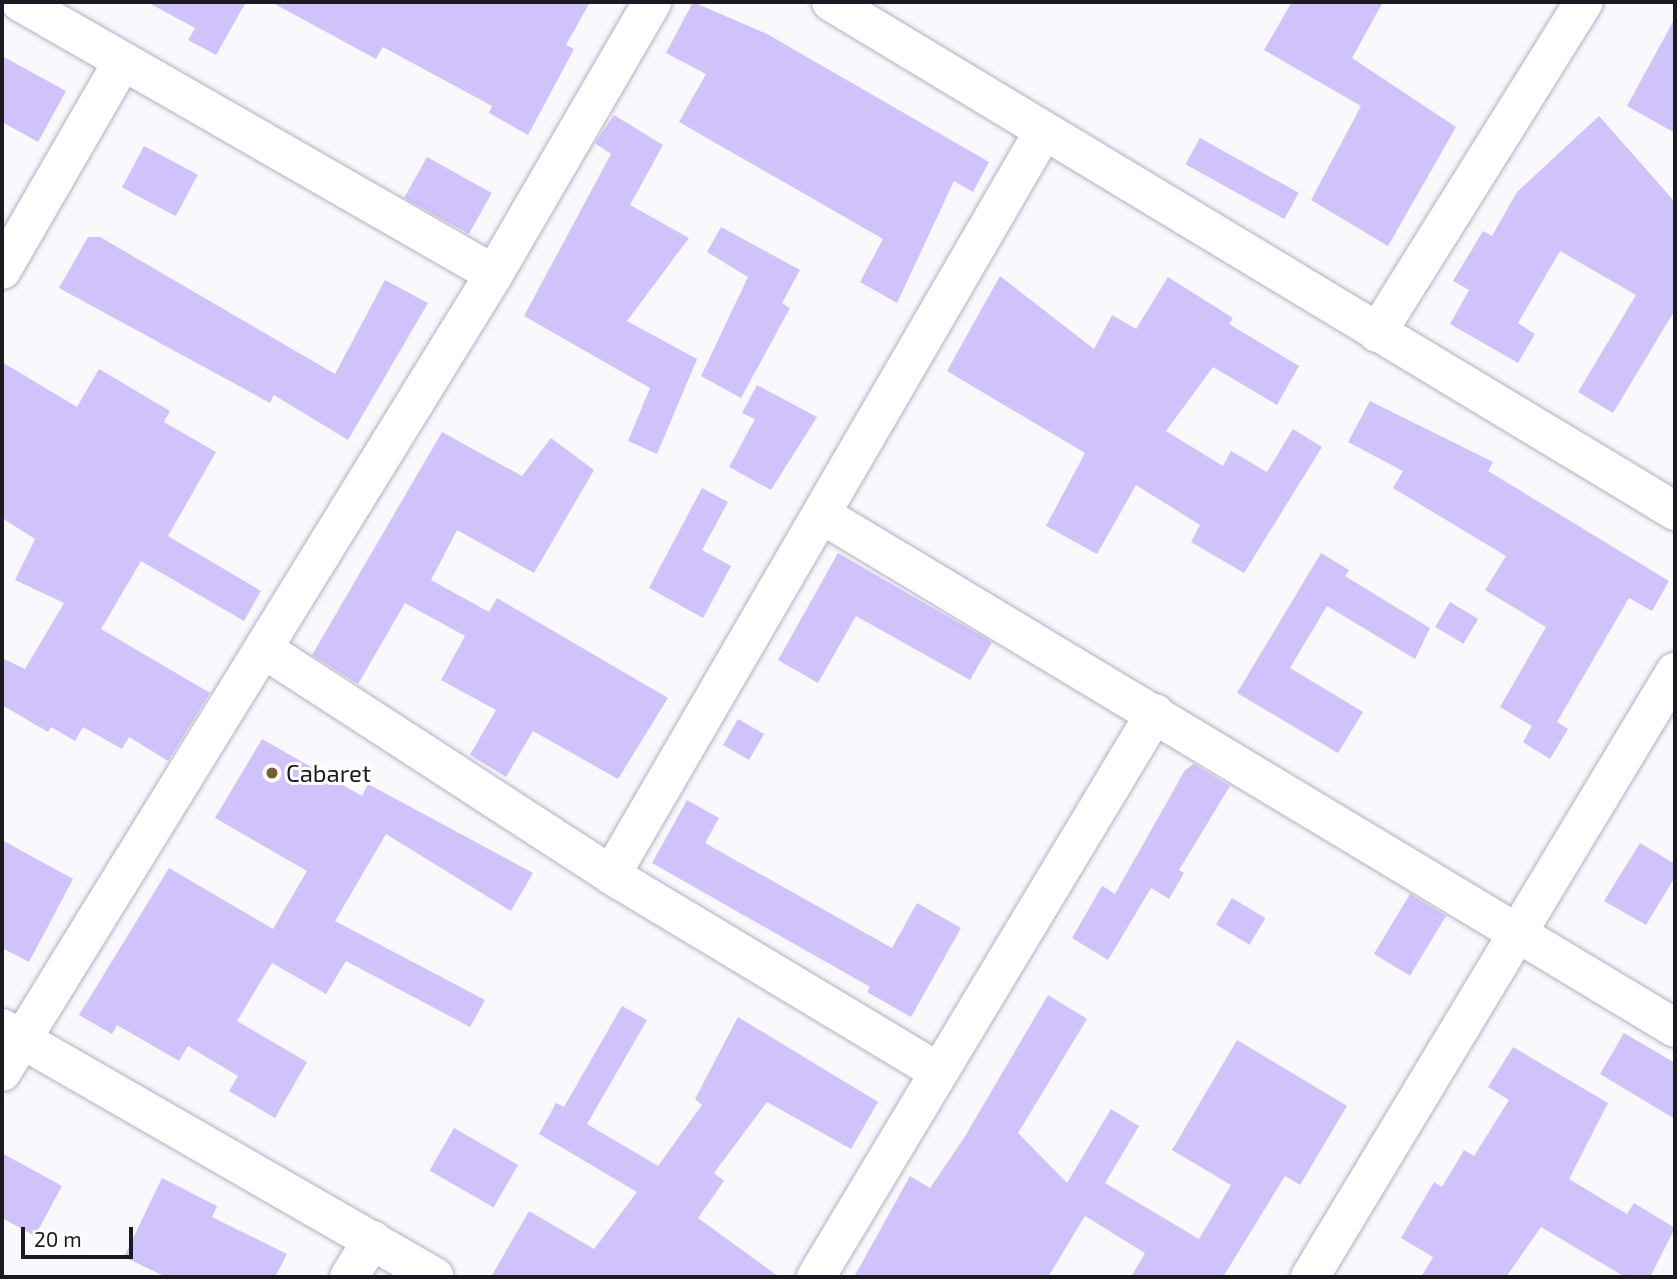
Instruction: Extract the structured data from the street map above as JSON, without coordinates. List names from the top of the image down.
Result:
{
  "places": ["Cabaret"],
  "scale_bar": "20 m"
}
